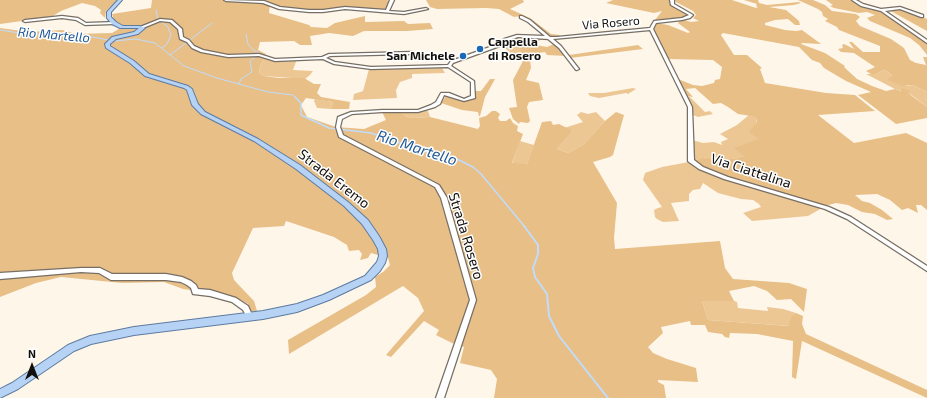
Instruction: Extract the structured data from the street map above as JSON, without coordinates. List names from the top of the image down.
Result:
{
  "streets": {
    "main road": ["Strada Eremo"],
    "street": ["Via Rosero", "Via Ciattalina", "Strada Rosero"]
  },
  "crossings": [
    ["Via Rosero", "Via Ciattalina"]
  ],
  "water": ["Rio Martello"],
  "places": ["Cappella di Rosero", "San Michele"],
  "north": "top"
}
